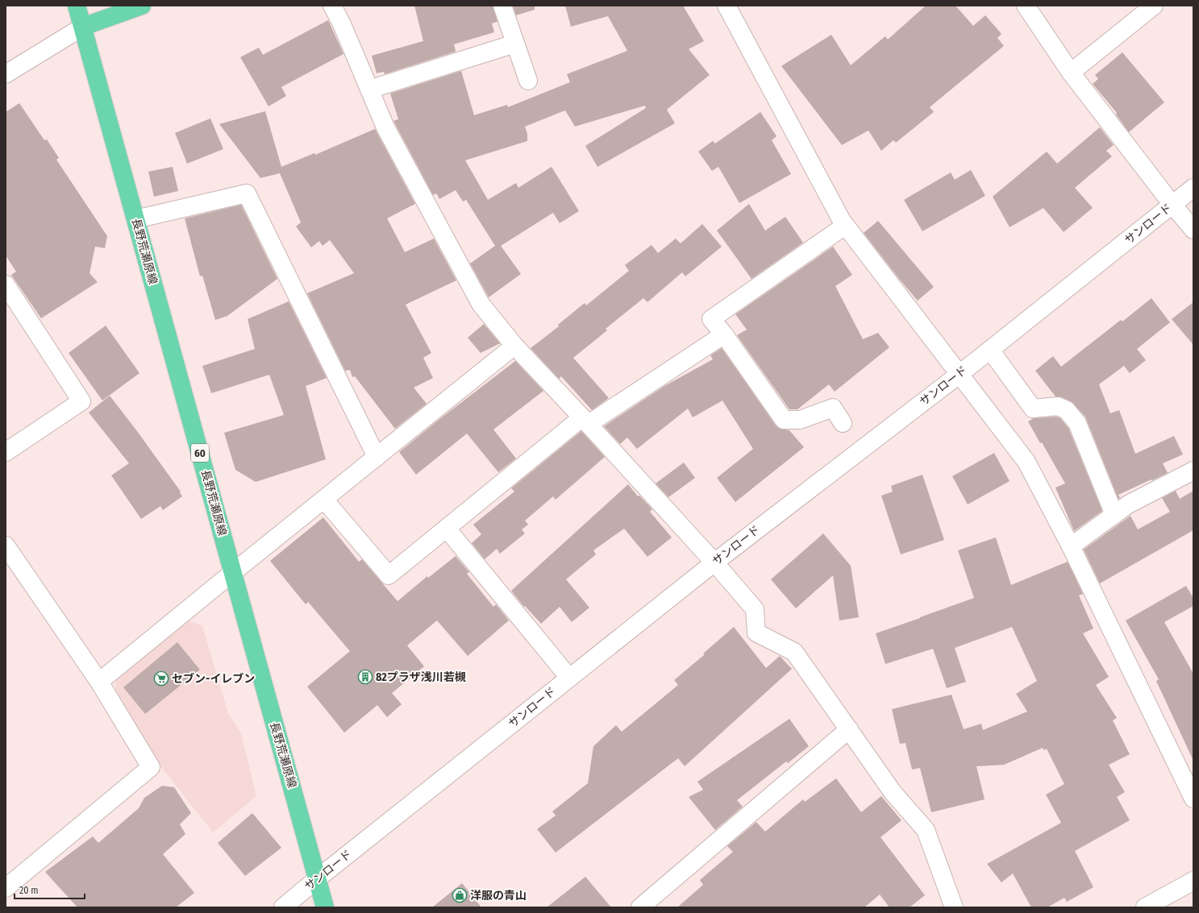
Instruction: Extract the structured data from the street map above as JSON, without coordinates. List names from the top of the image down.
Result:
{
  "streets": {
    "main road": ["長野荒瀬原線", "60"],
    "street": ["サンロード"]
  },
  "crossings": [
    ["サンロード", "長野荒瀬原線"]
  ],
  "places": {
    "building": ["82プラザ浅川若槻"],
    "supermarket": ["セブン-イレブン"],
    "shop": ["洋服の青山"]
  },
  "scale_bar": "20 m"
}
